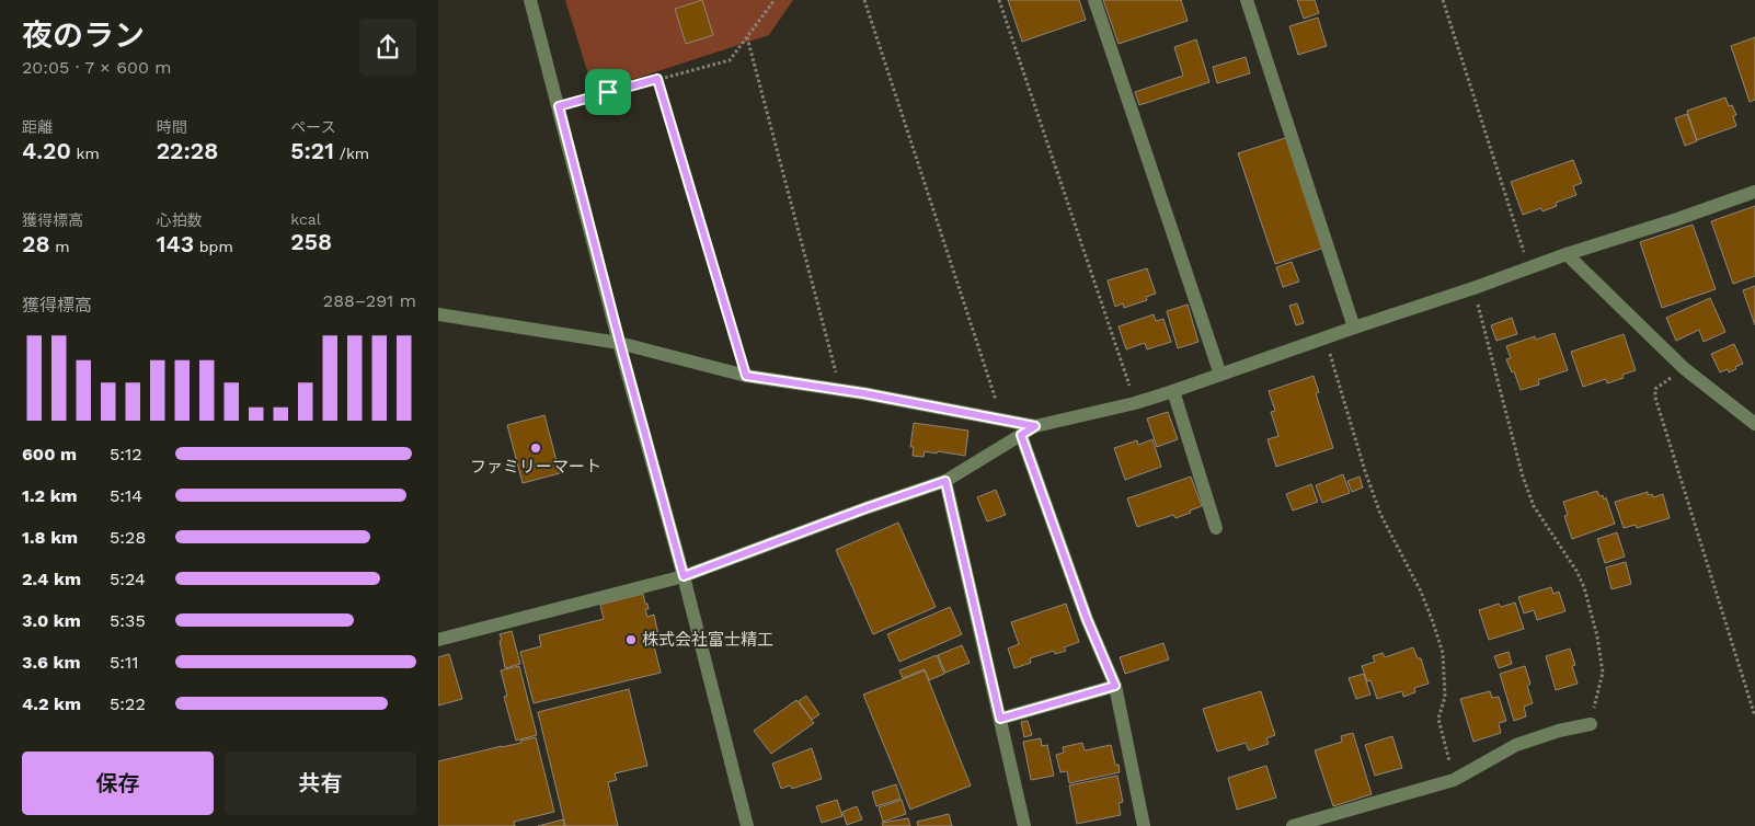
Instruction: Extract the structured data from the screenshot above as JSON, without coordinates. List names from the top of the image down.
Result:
{
  "places": ["ファミリーマート", "株式会社富士精工"],
  "page": {
    "heading": ["夜のラン", "20:05 · 7 × 600 m"],
    "stats": [
      ["距離", "4.20 km"],
      ["時間", "22:28"],
      ["ペース", "5:21 /km"],
      ["獲得標高", "28 m"],
      ["心拍数", "143 bpm"],
      ["kcal", "258"]
    ],
    "chart": ["獲得標高", "288–291 m"],
    "list": [
      {
        "name": "600 m",
        "note": "5:12"
      },
      {
        "name": "1.2 km",
        "note": "5:14"
      },
      {
        "name": "1.8 km",
        "note": "5:28"
      },
      {
        "name": "2.4 km",
        "note": "5:24"
      },
      {
        "name": "3.0 km",
        "note": "5:35"
      },
      {
        "name": "3.6 km",
        "note": "5:11"
      },
      {
        "name": "4.2 km",
        "note": "5:22"
      }
    ],
    "buttons": ["保存", "共有"]
  }
}
